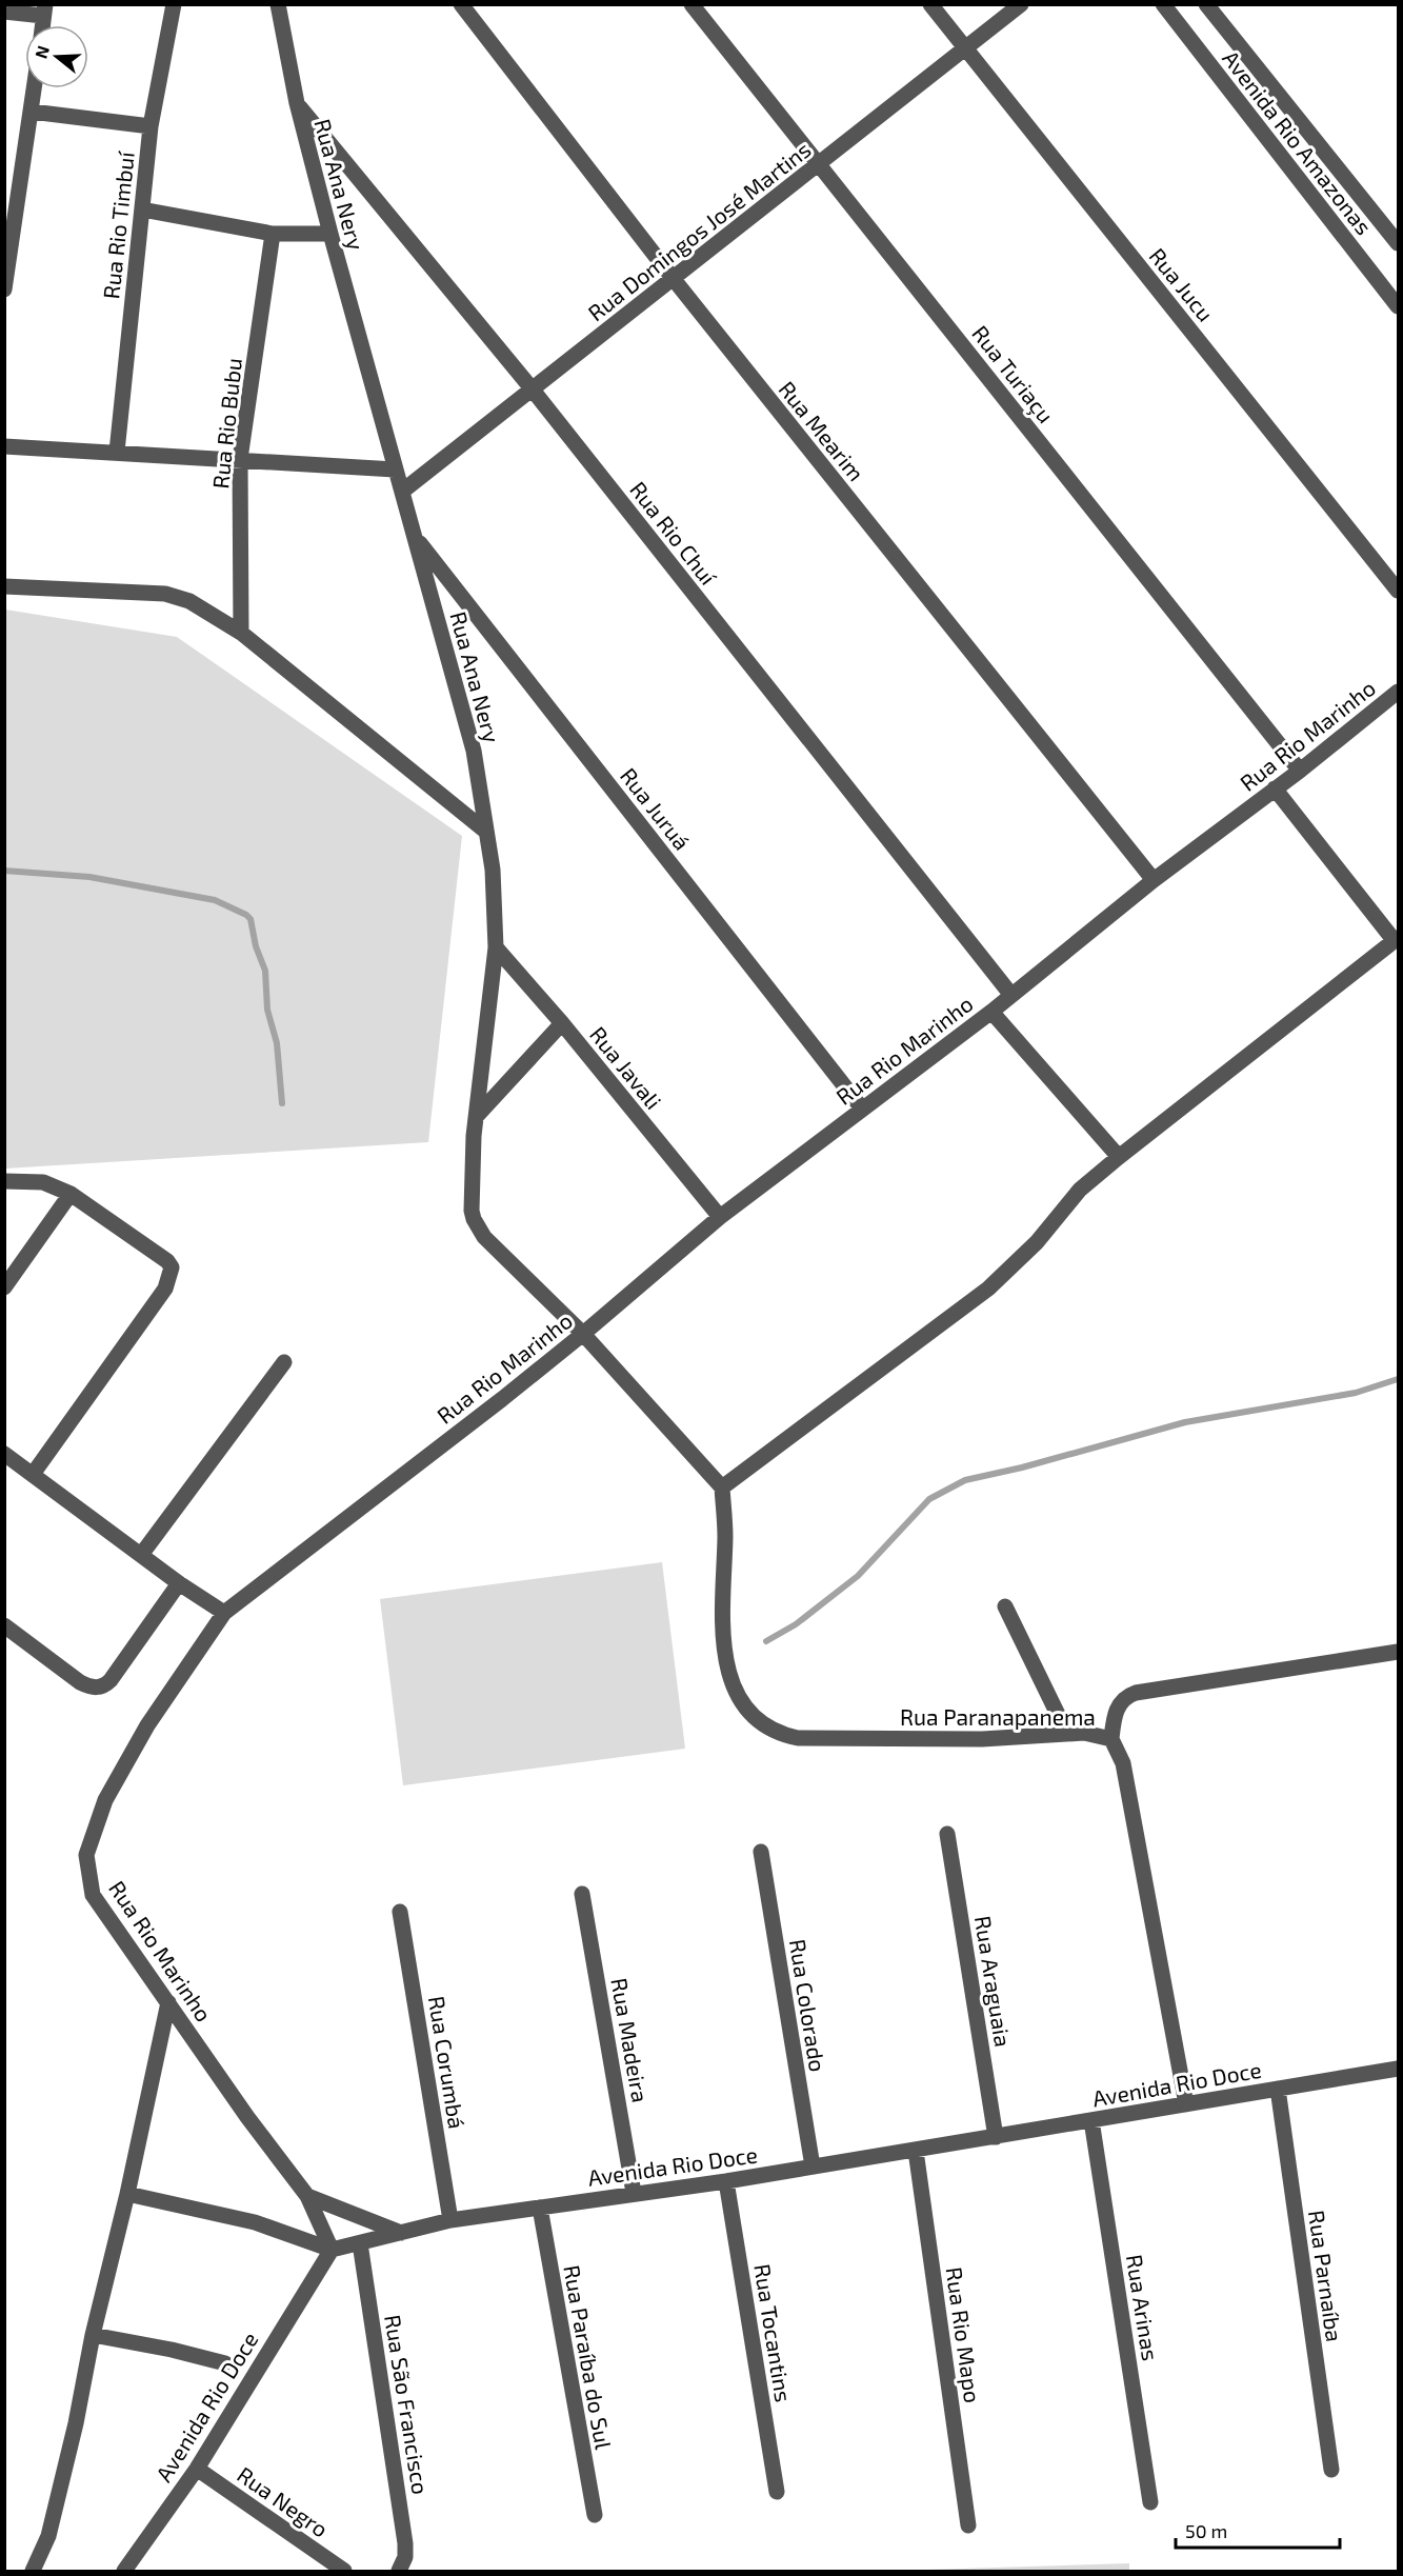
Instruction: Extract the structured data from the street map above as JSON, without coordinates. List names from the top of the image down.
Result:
{
  "streets": {
    "street": [
      "Avenida Rio Amazonas",
      "Rua Ana Nery",
      "Rua Rio Timbuí",
      "Rua Domingos José Martins",
      "Rua Jucu",
      "Rua Turiaçu",
      "Rua Rio Bubu",
      "Rua Mearim",
      "Rua Rio Chuí",
      "Rua Rio Marinho",
      "Rua Juruá",
      "Rua Javali",
      "Rua Paranapanema",
      "Rua Araguaia",
      "Rua Colorado",
      "Rua Madeira",
      "Rua Corumbá",
      "Avenida Rio Doce",
      "Rua Parnaíba",
      "Rua Arinas",
      "Rua Tocantins",
      "Rua Rio Mapo",
      "Rua Paraíba do Sul",
      "Rua São Francisco",
      "Rua Negro"
    ]
  },
  "crossings": [
    ["Rua Ana Nery", "Rua Domingos José Martins"],
    ["Rua Ana Nery", "Rua Rio Chuí"],
    ["Rua Ana Nery", "Rua Rio Marinho"],
    ["Rua Ana Nery", "Rua Juruá"],
    ["Rua Ana Nery", "Rua Javali"],
    ["Rua Ana Nery", "Rua Paranapanema"],
    ["Rua Domingos José Martins", "Rua Jucu"],
    ["Rua Domingos José Martins", "Rua Turiaçu"],
    ["Rua Domingos José Martins", "Rua Mearim"],
    ["Rua Domingos José Martins", "Rua Rio Chuí"],
    ["Rua Turiaçu", "Rua Rio Marinho"],
    ["Rua Mearim", "Rua Rio Marinho"],
    ["Rua Rio Chuí", "Rua Rio Marinho"],
    ["Rua Rio Marinho", "Rua Juruá"],
    ["Rua Rio Marinho", "Rua Javali"],
    ["Rua Rio Marinho", "Avenida Rio Doce"],
    ["Rua Paranapanema", "Avenida Rio Doce"],
    ["Rua Araguaia", "Avenida Rio Doce"],
    ["Rua Colorado", "Avenida Rio Doce"],
    ["Rua Madeira", "Avenida Rio Doce"],
    ["Rua Corumbá", "Avenida Rio Doce"],
    ["Avenida Rio Doce", "Rua Parnaíba"],
    ["Avenida Rio Doce", "Rua Arinas"],
    ["Avenida Rio Doce", "Rua Tocantins"],
    ["Avenida Rio Doce", "Rua Rio Mapo"],
    ["Avenida Rio Doce", "Rua Paraíba do Sul"],
    ["Avenida Rio Doce", "Rua São Francisco"],
    ["Avenida Rio Doce", "Rua Negro"]
  ],
  "scale_bar": "50 m",
  "north": "left"
}
